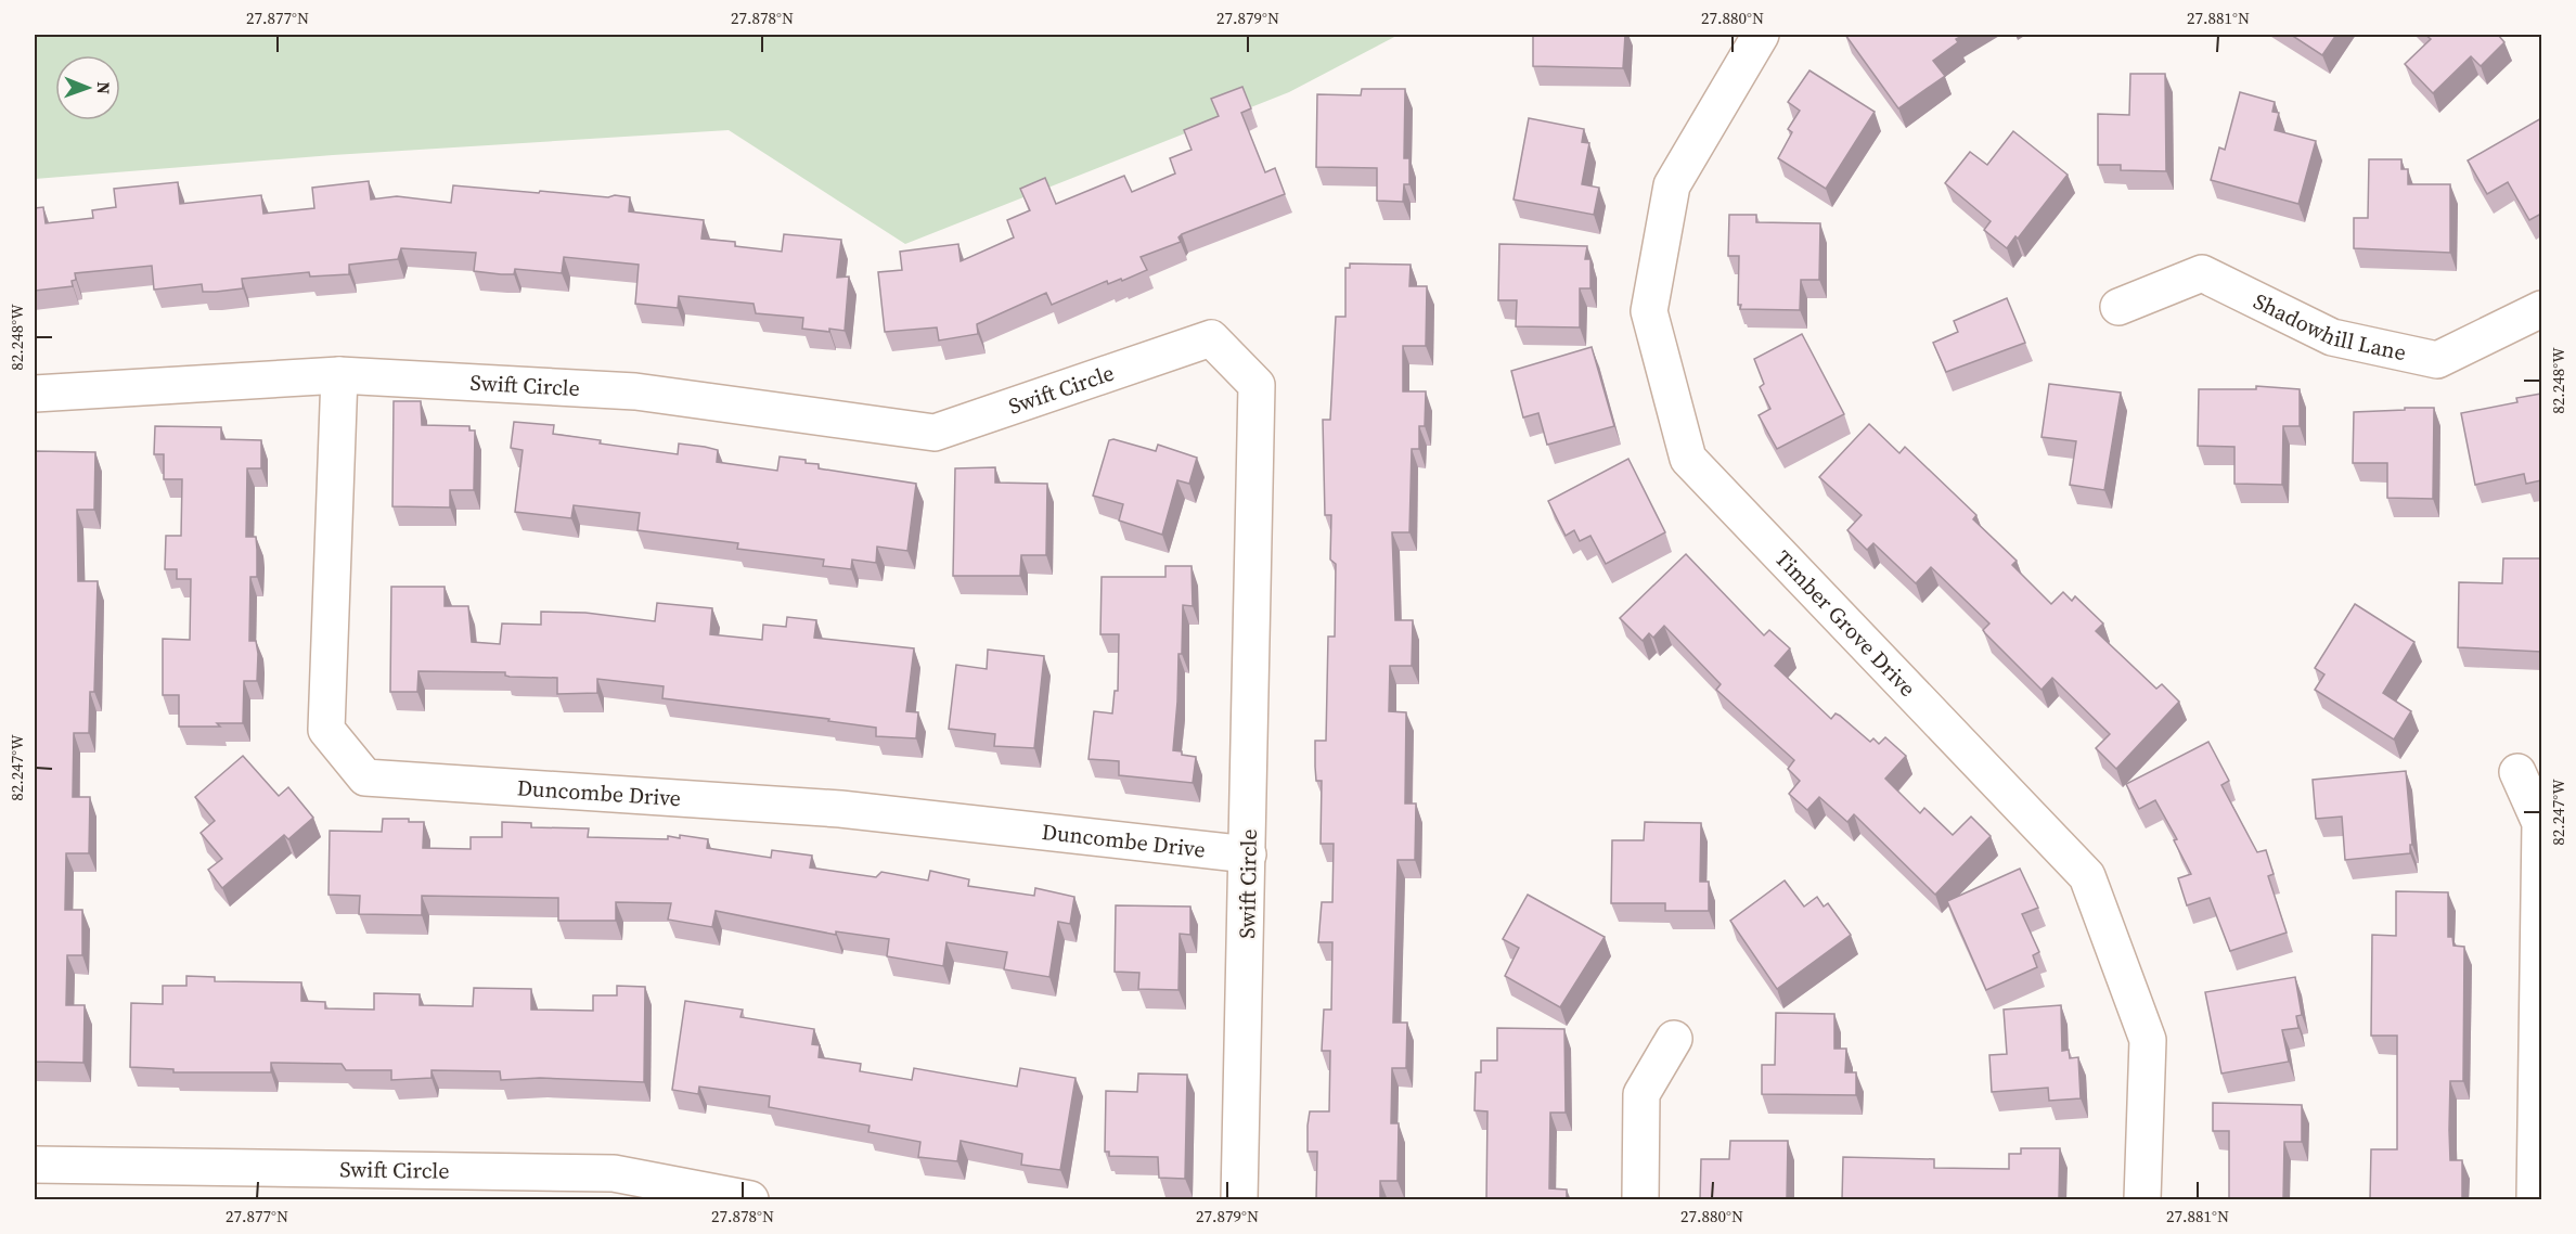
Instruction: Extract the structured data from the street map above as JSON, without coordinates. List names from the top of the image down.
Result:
{
  "streets": {
    "street": [
      "Shadowhill Lane",
      "Swift Circle",
      "Timber Grove Drive",
      "Duncombe Drive"
    ]
  },
  "crossings": [
    ["Swift Circle", "Duncombe Drive"]
  ],
  "north": "right",
  "coordinates": [
    "27.877°N",
    "27.878°N",
    "27.879°N",
    "27.880°N",
    "27.881°N",
    "82.248°W",
    "82.247°W"
  ]
}
